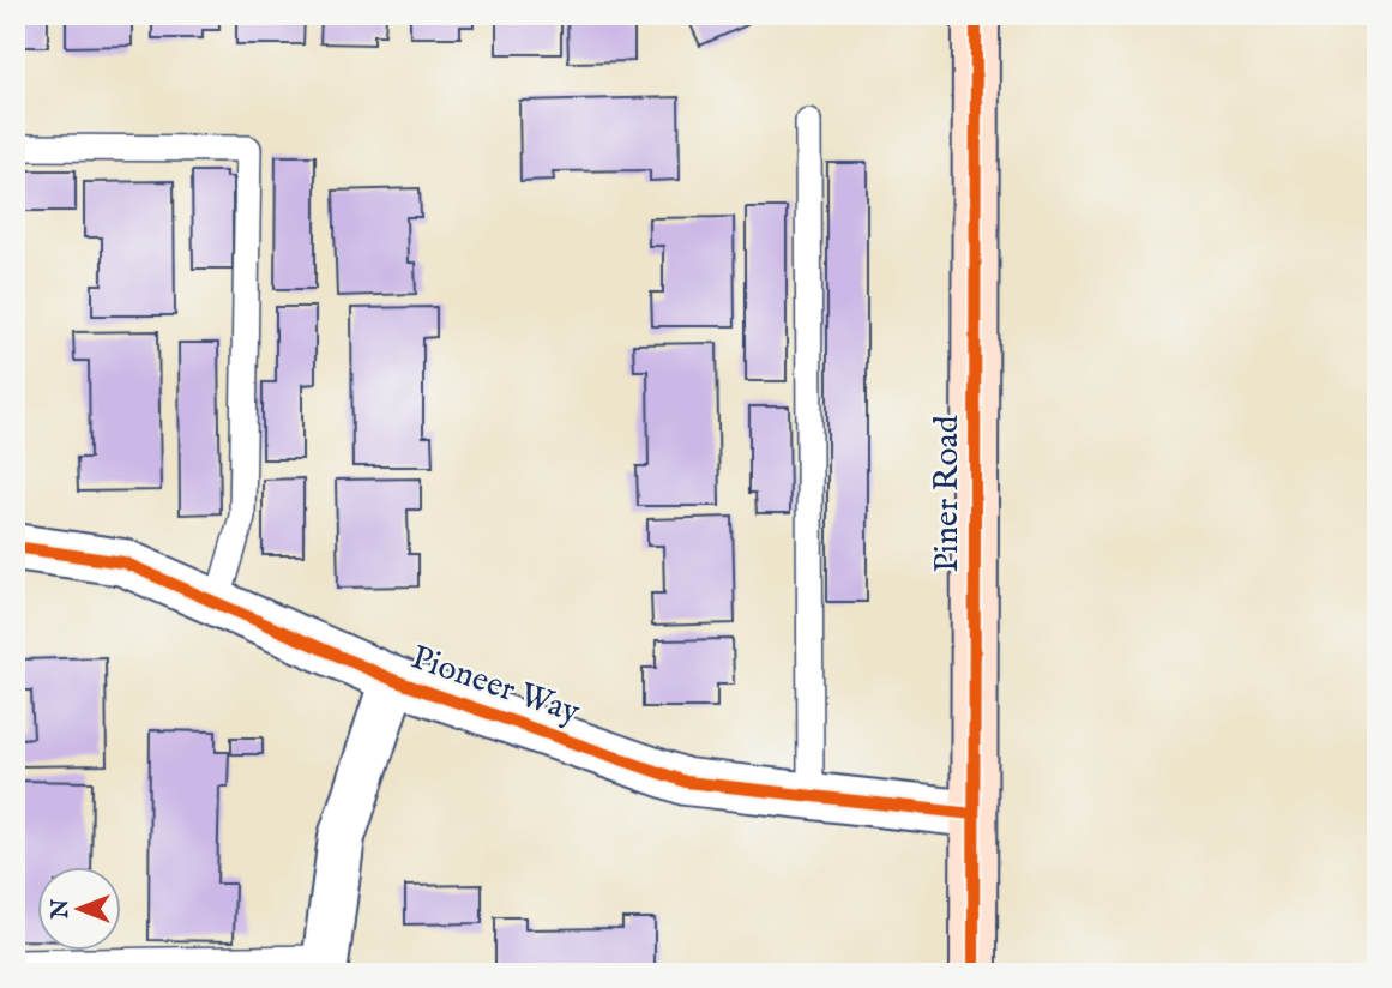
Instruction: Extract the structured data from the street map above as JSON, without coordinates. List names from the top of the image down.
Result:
{
  "streets": {
    "main road": ["Piner Road"],
    "street": ["Pioneer Way"]
  },
  "crossings": [
    ["Piner Road", "Pioneer Way"]
  ],
  "north": "left"
}
